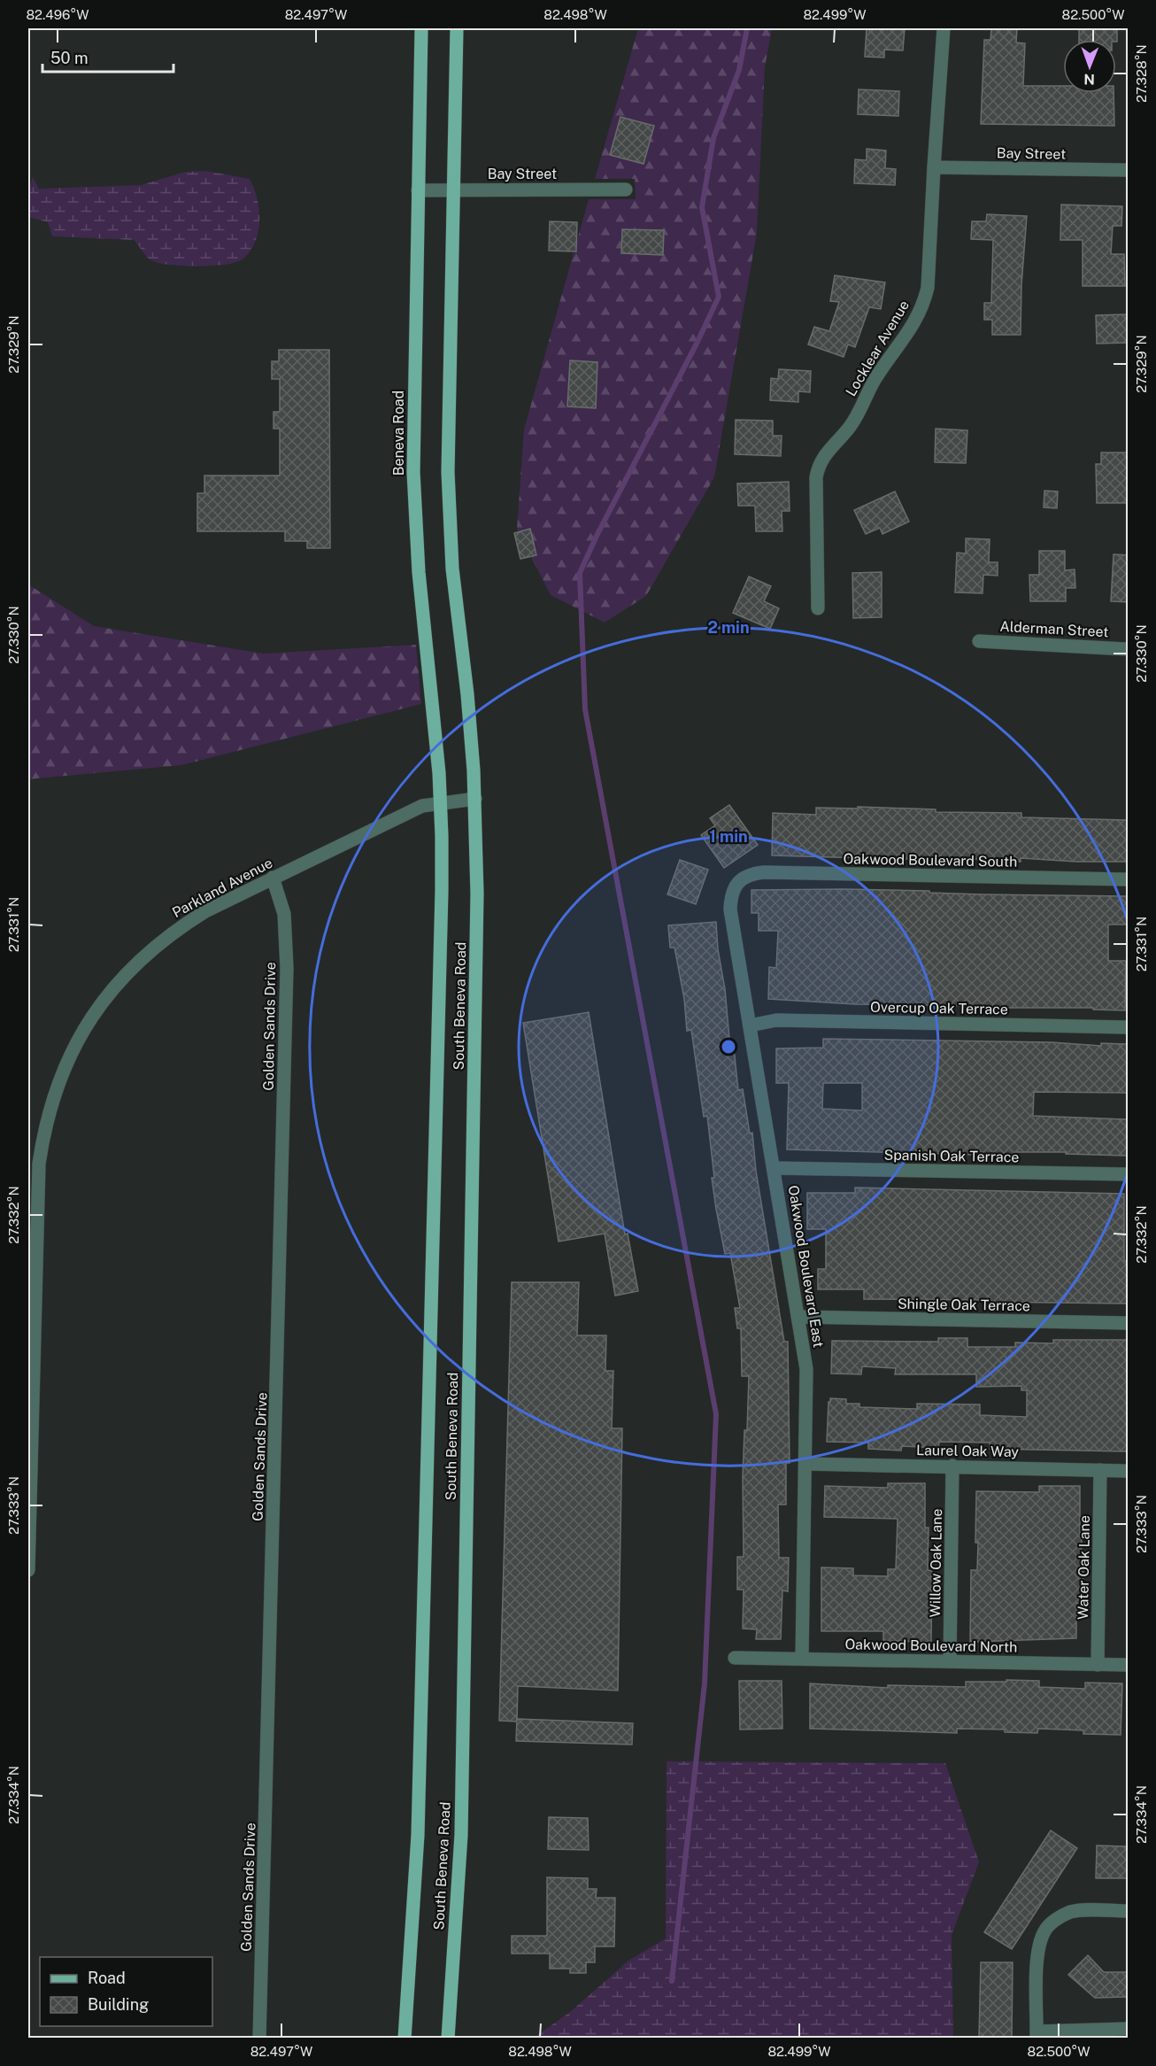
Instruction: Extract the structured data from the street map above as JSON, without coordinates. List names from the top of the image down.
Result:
{
  "streets": {
    "main road": ["Beneva Road", "South Beneva Road"],
    "street": [
      "Bay Street",
      "Locklear Avenue",
      "Alderman Street",
      "Oakwood Boulevard South",
      "Parkland Avenue",
      "Overcup Oak Terrace",
      "Golden Sands Drive",
      "Spanish Oak Terrace",
      "Oakwood Boulevard East",
      "Shingle Oak Terrace",
      "Laurel Oak Way",
      "Willow Oak Lane",
      "Water Oak Lane",
      "Oakwood Boulevard North"
    ]
  },
  "crossings": [
    ["Bay Street", "Locklear Avenue"],
    ["Bay Street", "Beneva Road"],
    ["Beneva Road", "Parkland Avenue"],
    ["Beneva Road", "South Beneva Road"],
    ["Oakwood Boulevard South", "Oakwood Boulevard East"],
    ["Parkland Avenue", "South Beneva Road"],
    ["Parkland Avenue", "Golden Sands Drive"],
    ["Overcup Oak Terrace", "Oakwood Boulevard East"],
    ["Spanish Oak Terrace", "Oakwood Boulevard East"],
    ["Oakwood Boulevard East", "Shingle Oak Terrace"],
    ["Oakwood Boulevard East", "Laurel Oak Way"],
    ["Oakwood Boulevard East", "Oakwood Boulevard North"],
    ["Laurel Oak Way", "Willow Oak Lane"],
    ["Laurel Oak Way", "Water Oak Lane"],
    ["Willow Oak Lane", "Oakwood Boulevard North"],
    ["Water Oak Lane", "Oakwood Boulevard North"]
  ],
  "legend": ["Road", "Building"],
  "scale_bar": "50 m",
  "north": "bottom",
  "coordinates": [
    "82.496°W",
    "82.497°W",
    "82.498°W",
    "82.499°W",
    "82.500°W",
    "27.328°N",
    "27.329°N",
    "27.330°N",
    "27.331°N",
    "27.332°N",
    "27.333°N",
    "27.334°N"
  ],
  "rings": ["2 min", "1 min"]
}
